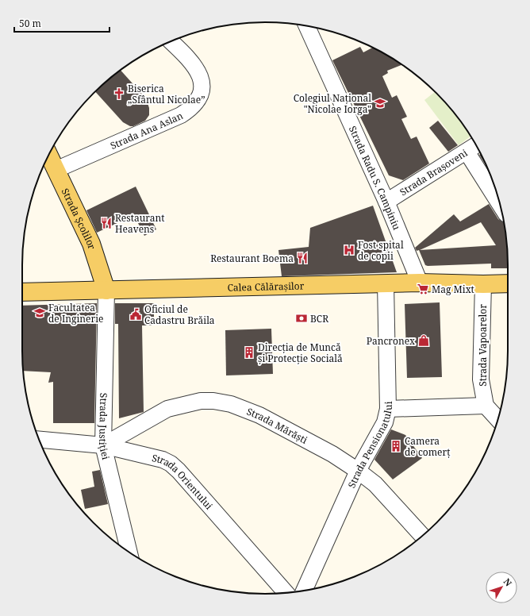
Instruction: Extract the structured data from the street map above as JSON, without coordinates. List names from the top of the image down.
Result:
{
  "streets": {
    "main road": ["Strada Școlilor", "Calea Călărașilor"],
    "street": [
      "Strada Ana Aslan",
      "Strada Brașoveni",
      "Strada Radu S. Campiniu",
      "Strada Vapoarelor",
      "Strada Mărăști",
      "Strada Justiției",
      "Strada Pensionatului",
      "Strada Orientului"
    ]
  },
  "crossings": [
    ["Strada Ana Aslan", "Strada Școlilor"],
    ["Strada Brașoveni", "Strada Radu S. Campiniu"],
    ["Strada Radu S. Campiniu", "Calea Călărașilor"],
    ["Strada Școlilor", "Calea Călărașilor"],
    ["Strada Școlilor", "Strada Justiției"],
    ["Calea Călărașilor", "Strada Vapoarelor"],
    ["Calea Călărașilor", "Strada Justiției"],
    ["Calea Călărașilor", "Strada Pensionatului"],
    ["Strada Mărăști", "Strada Justiției"],
    ["Strada Mărăști", "Strada Pensionatului"],
    ["Strada Mărăști", "Strada Orientului"],
    ["Strada Justiției", "Strada Orientului"]
  ],
  "places": {
    "church": ["Biserica „Sfântul Nicolae”"],
    "school or university": ["Colegiul Național \"Nicolae Iorga\"", "Facultatea de Inginerie"],
    "restaurant": ["Restaurant Heavens", "Restaurant Boema"],
    "hospital": ["Fost spital de copii"],
    "supermarket": ["Mag Mixt"],
    "public building": ["Oficiul de Cadastru Brăila"],
    "bank": ["BCR"],
    "shop": ["Pancronex"],
    "building": ["Direcția de Muncă și Protecție Socială", "Camera de comerț"]
  },
  "scale_bar": "50 m",
  "north": "top right"
}
